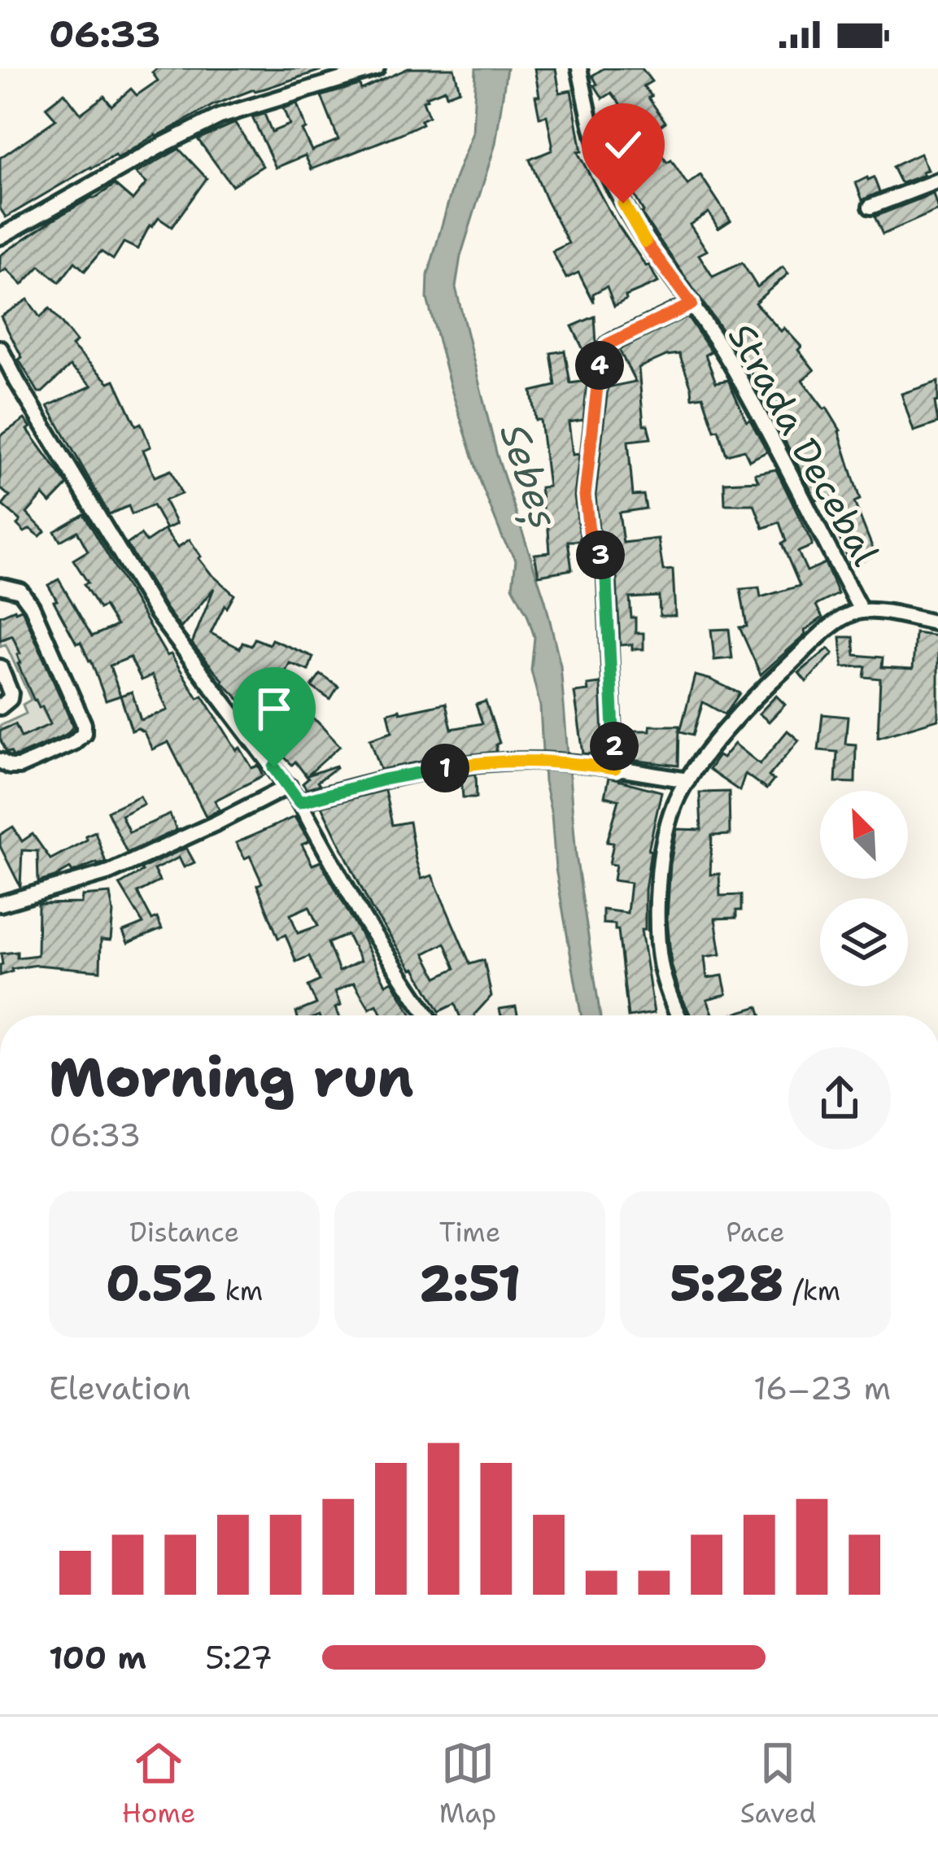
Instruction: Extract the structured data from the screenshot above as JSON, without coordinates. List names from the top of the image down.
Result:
{
  "streets": {
    "street": ["Strada Decebal"]
  },
  "water": ["Sebeș"],
  "north": "top left",
  "page": {
    "status": "06:33",
    "pins": [
      "4",
      "3",
      "2",
      "1"
    ],
    "heading": ["Morning run", "06:33"],
    "stats": [
      ["Distance", "0.52 km"],
      ["Time", "2:51"],
      ["Pace", "5:28 /km"]
    ],
    "chart": ["Elevation", "16–23 m"],
    "list": [
      {
        "name": "100 m",
        "note": "5:27"
      }
    ],
    "tabs": ["Home", "Map", "Saved"]
  }
}
